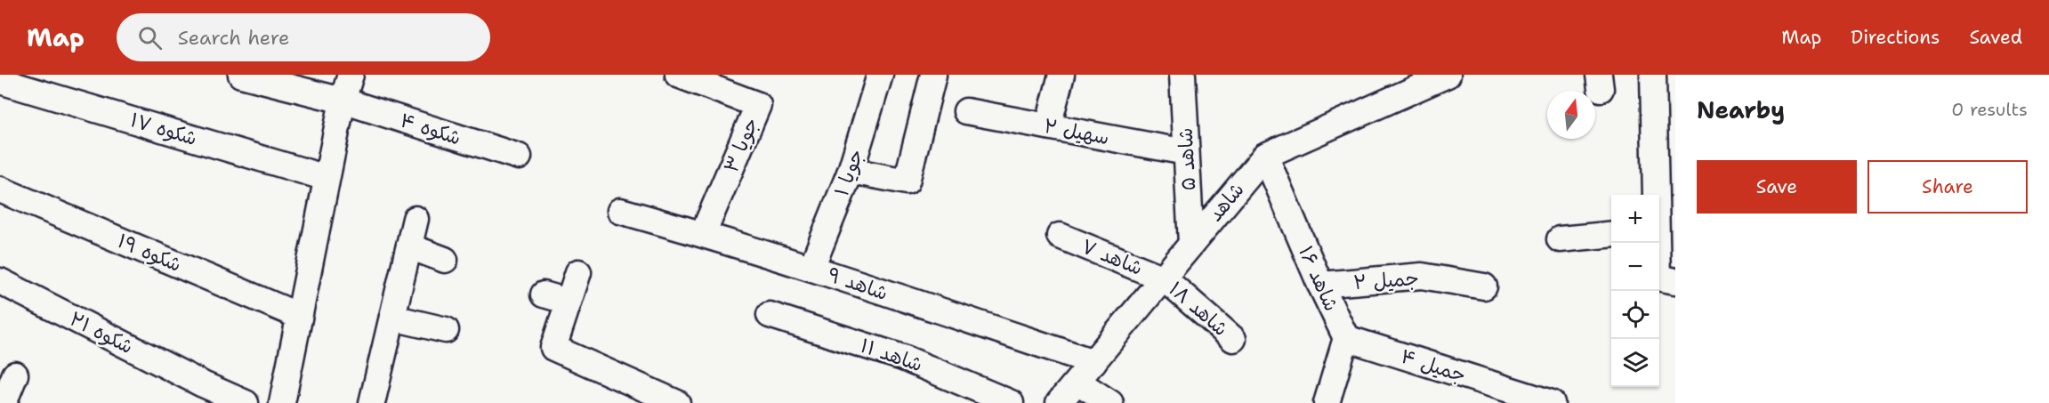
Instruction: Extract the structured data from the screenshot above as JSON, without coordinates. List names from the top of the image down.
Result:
{
  "streets": {
    "street": [
      "شکوه ۱۷",
      "شکوه ۴",
      "سهیل ۲",
      "جویا ۳",
      "شاهد ۵",
      "جویا ۱",
      "شاهد",
      "شکوه ۱۹",
      "شاهد ۷",
      "شاهد ۱۶",
      "جمیل ۲",
      "شاهد ۹",
      "شاهد ۱۸",
      "شکوه ۲۱",
      "شاهد ۱۱",
      "جمیل ۴"
    ]
  },
  "crossings": [
    ["سهیل ۲", "شاهد ۵"],
    ["جویا ۳", "شاهد ۹"],
    ["شاهد ۵", "شاهد"],
    ["جویا ۱", "شاهد ۹"],
    ["شاهد", "شاهد ۷"],
    ["شاهد", "شاهد ۱۶"],
    ["شاهد", "شاهد ۹"],
    ["شاهد", "شاهد ۱۸"],
    ["شاهد ۷", "شاهد ۱۸"],
    ["شاهد ۱۶", "جمیل ۲"],
    ["شاهد ۱۶", "جمیل ۴"]
  ],
  "north": "top",
  "page": {
    "header": "Map",
    "search": "Search here",
    "nav": ["Map", "Directions", "Saved"],
    "heading": ["Nearby", "0 results"],
    "buttons": ["Save", "Share"],
    "map_buttons": ["+", "−"]
  }
}
